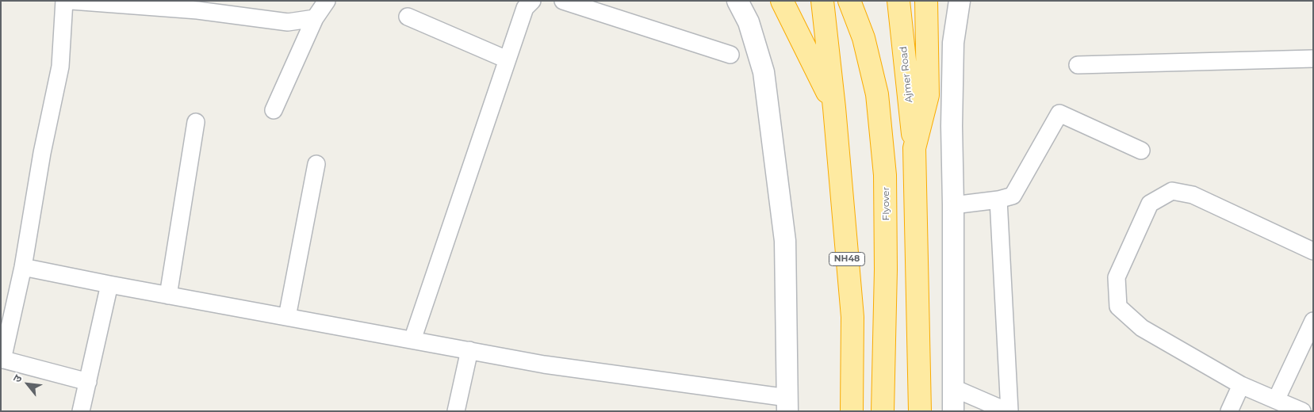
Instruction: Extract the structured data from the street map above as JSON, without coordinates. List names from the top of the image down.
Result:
{
  "streets": {
    "highway": ["Ajmer Road", "Flyover", "NH48"]
  },
  "north": "top left"
}
